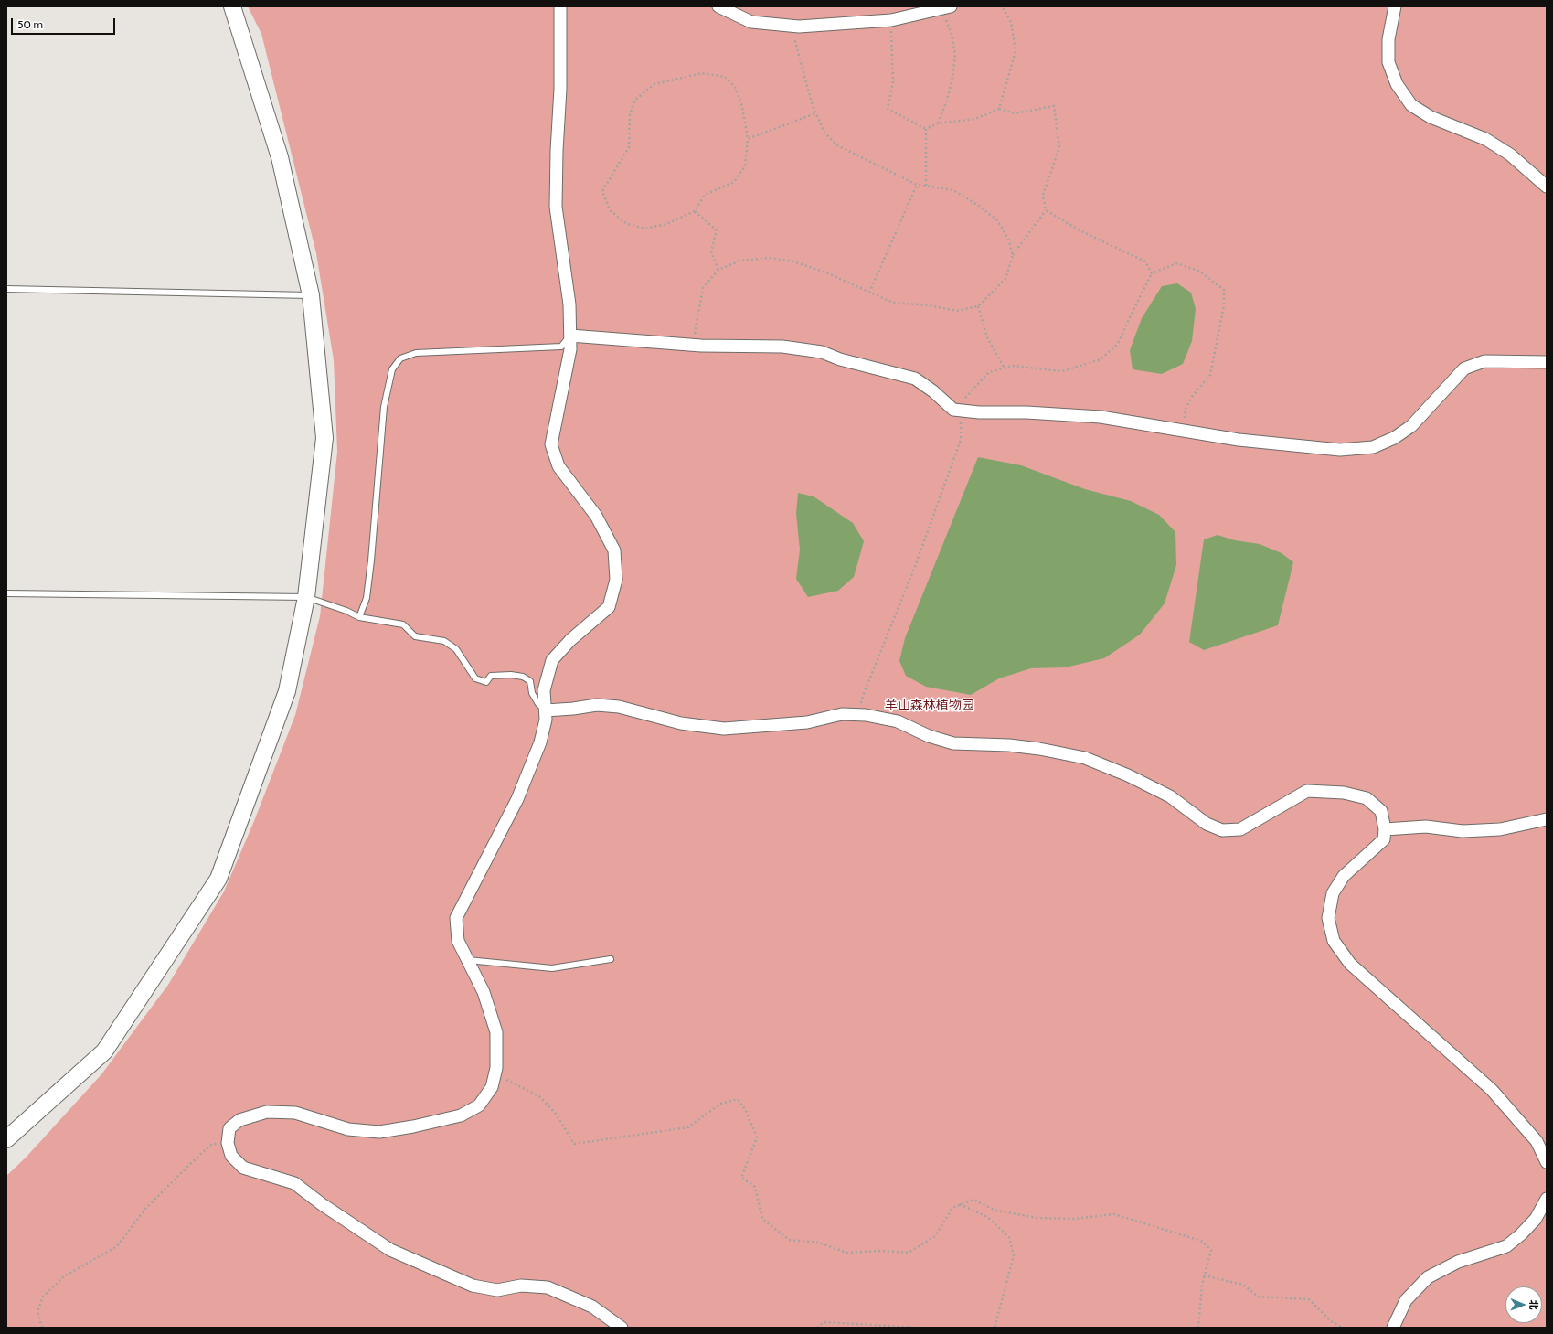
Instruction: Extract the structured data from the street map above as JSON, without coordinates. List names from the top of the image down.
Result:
{
  "parks": ["羊山森林植物园"],
  "scale_bar": "50 m",
  "north": "right"
}
